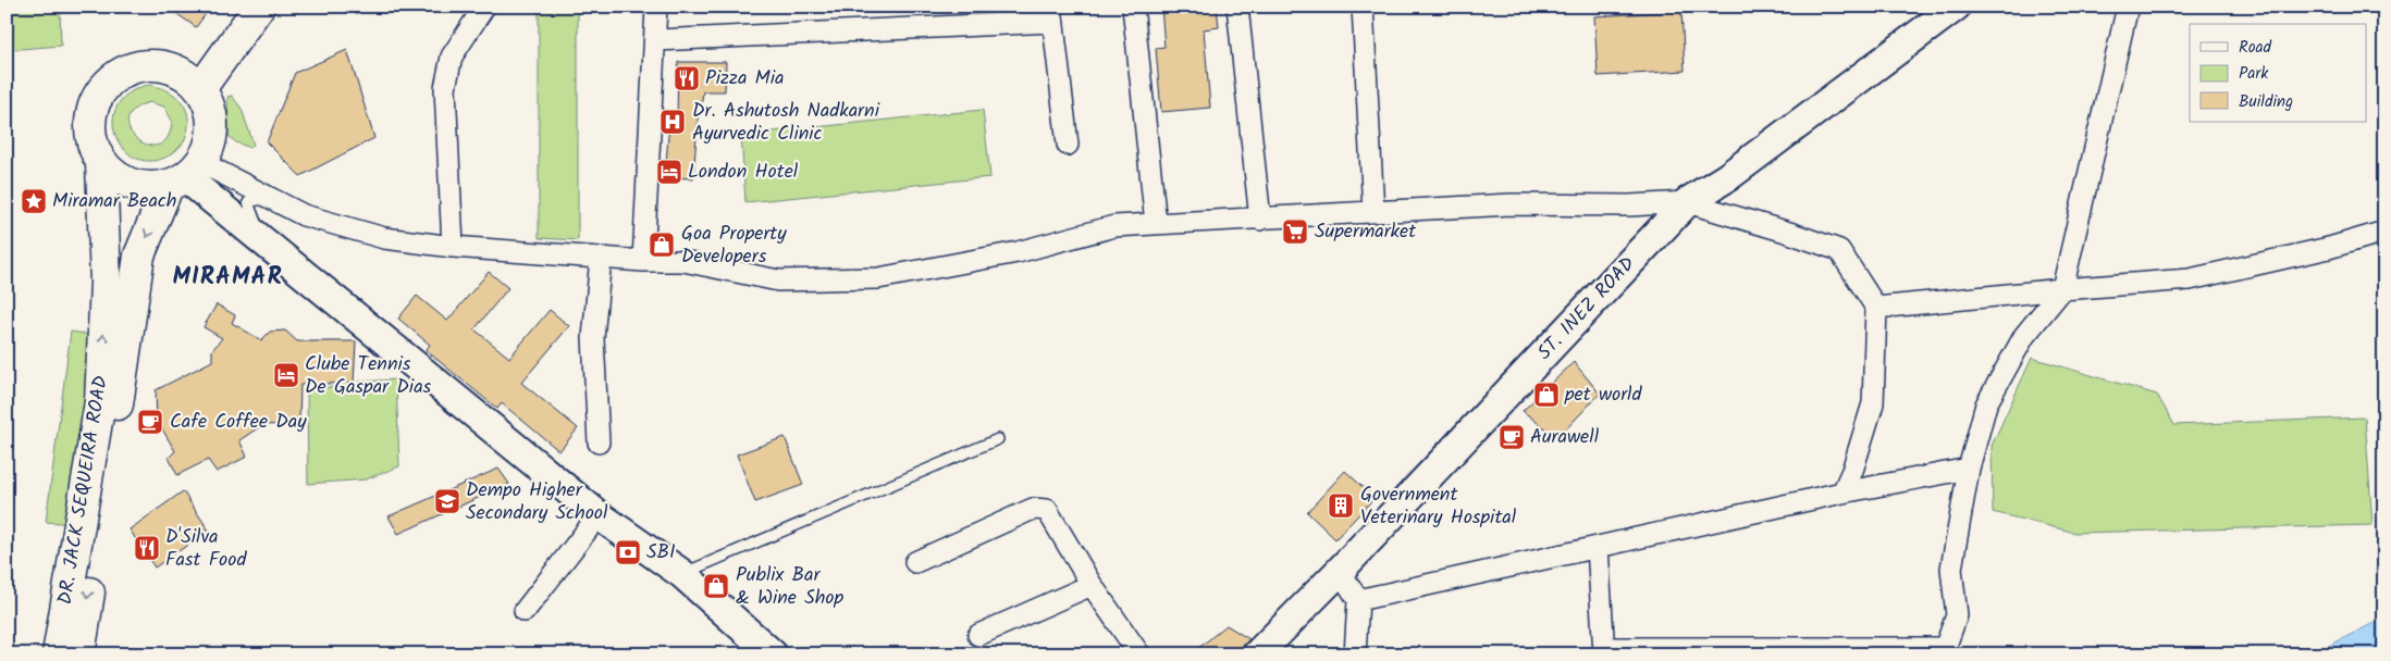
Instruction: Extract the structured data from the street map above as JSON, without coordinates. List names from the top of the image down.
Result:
{
  "streets": {
    "main road": ["ST. INEZ ROAD", "DR. JACK SEQUEIRA ROAD"]
  },
  "districts": ["MIRAMAR"],
  "places": {
    "restaurant": ["Pizza Mia", "D'Silva Fast Food"],
    "hospital": ["Dr. Ashutosh Nadkarni Ayurvedic Clinic"],
    "hotel": ["London Hotel", "Clube Tennis De Gaspar Dias"],
    "place": ["Miramar Beach"],
    "supermarket": ["Supermarket"],
    "shop": ["Goa Property Developers", "pet world", "Publix Bar & Wine Shop"],
    "cafe": ["Cafe Coffee Day", "Aurawell"],
    "school or university": ["Dempo Higher Secondary School"],
    "building": ["Government Veterinary Hospital"],
    "bank": ["SBI"]
  },
  "legend": ["Road", "Park", "Building"]
}
